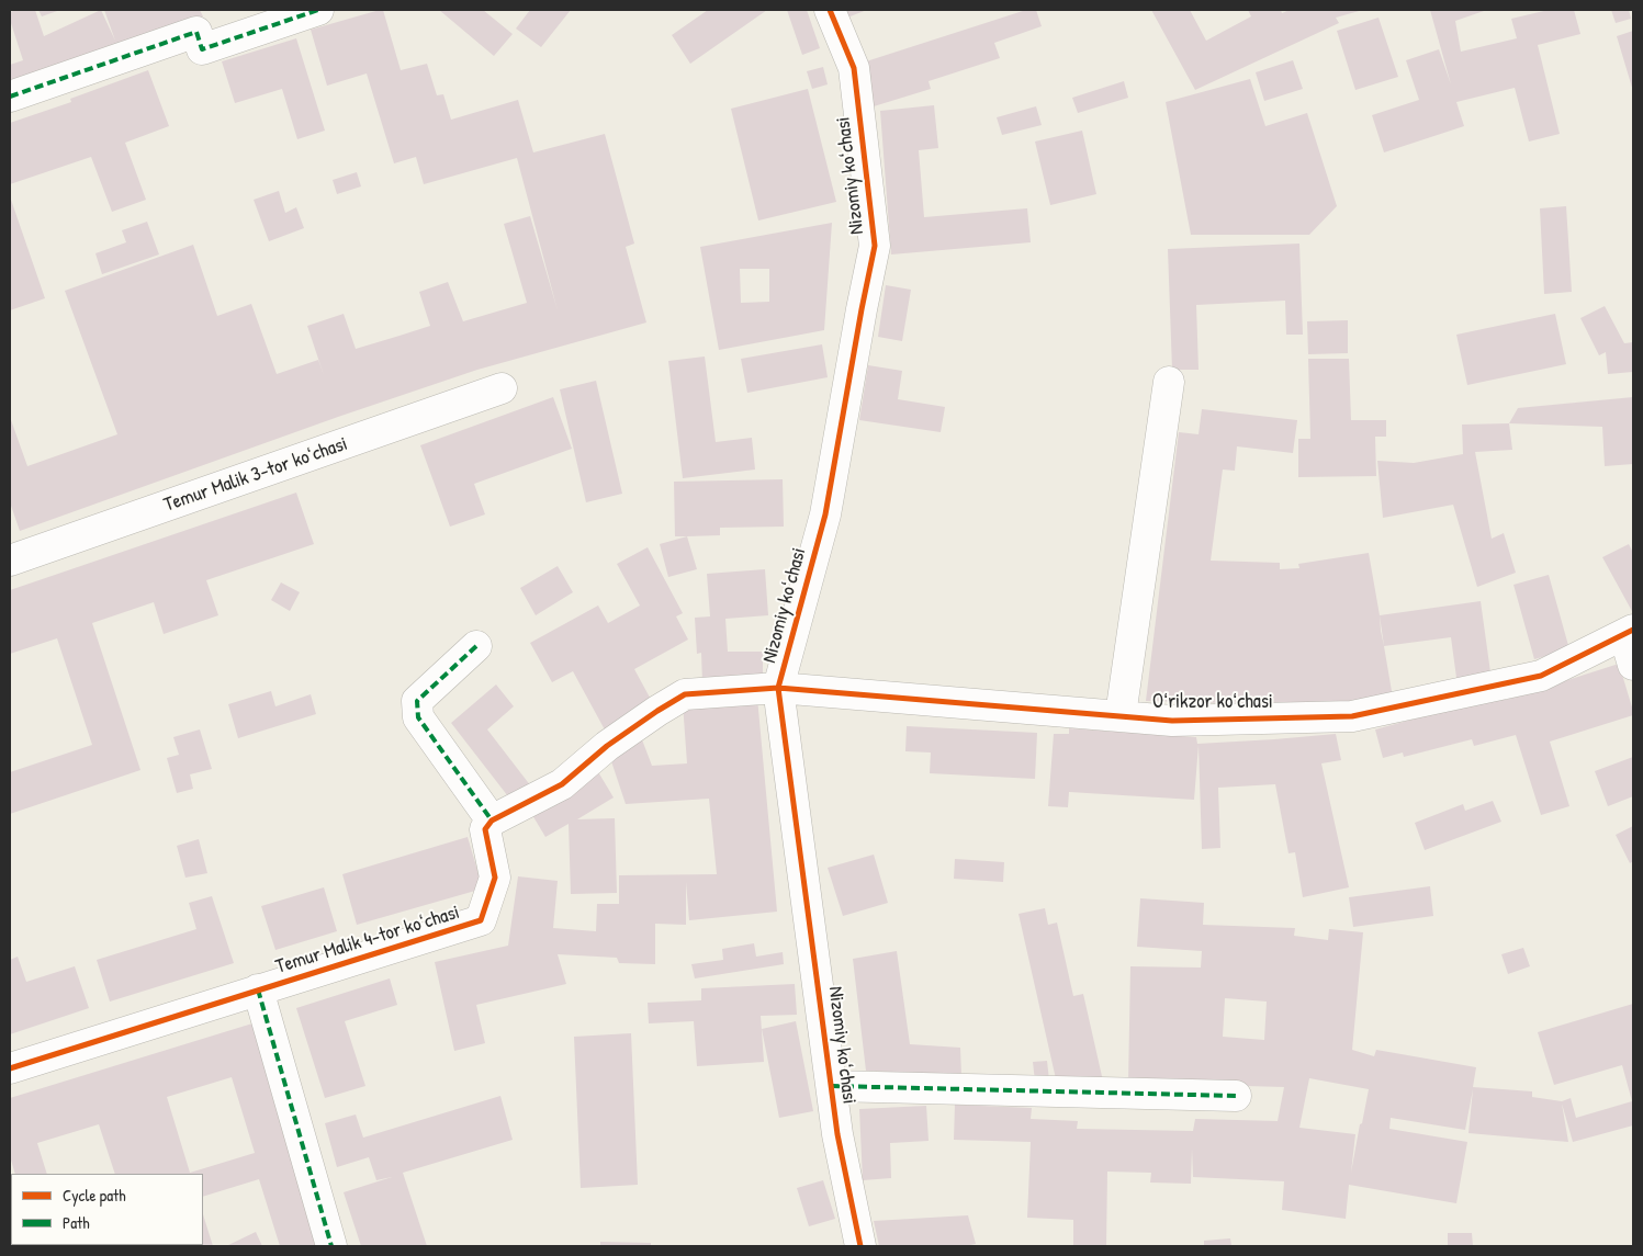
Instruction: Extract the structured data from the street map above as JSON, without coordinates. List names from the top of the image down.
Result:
{
  "streets": {
    "street": [
      "Nizomiy koʻchasi",
      "Temur Malik 3-tor koʻchasi",
      "Oʻrikzor koʻchasi",
      "Temur Malik 4-tor koʻchasi"
    ]
  },
  "crossings": [
    ["Nizomiy koʻchasi", "Oʻrikzor koʻchasi"]
  ],
  "legend": ["Cycle path", "Path"]
}
